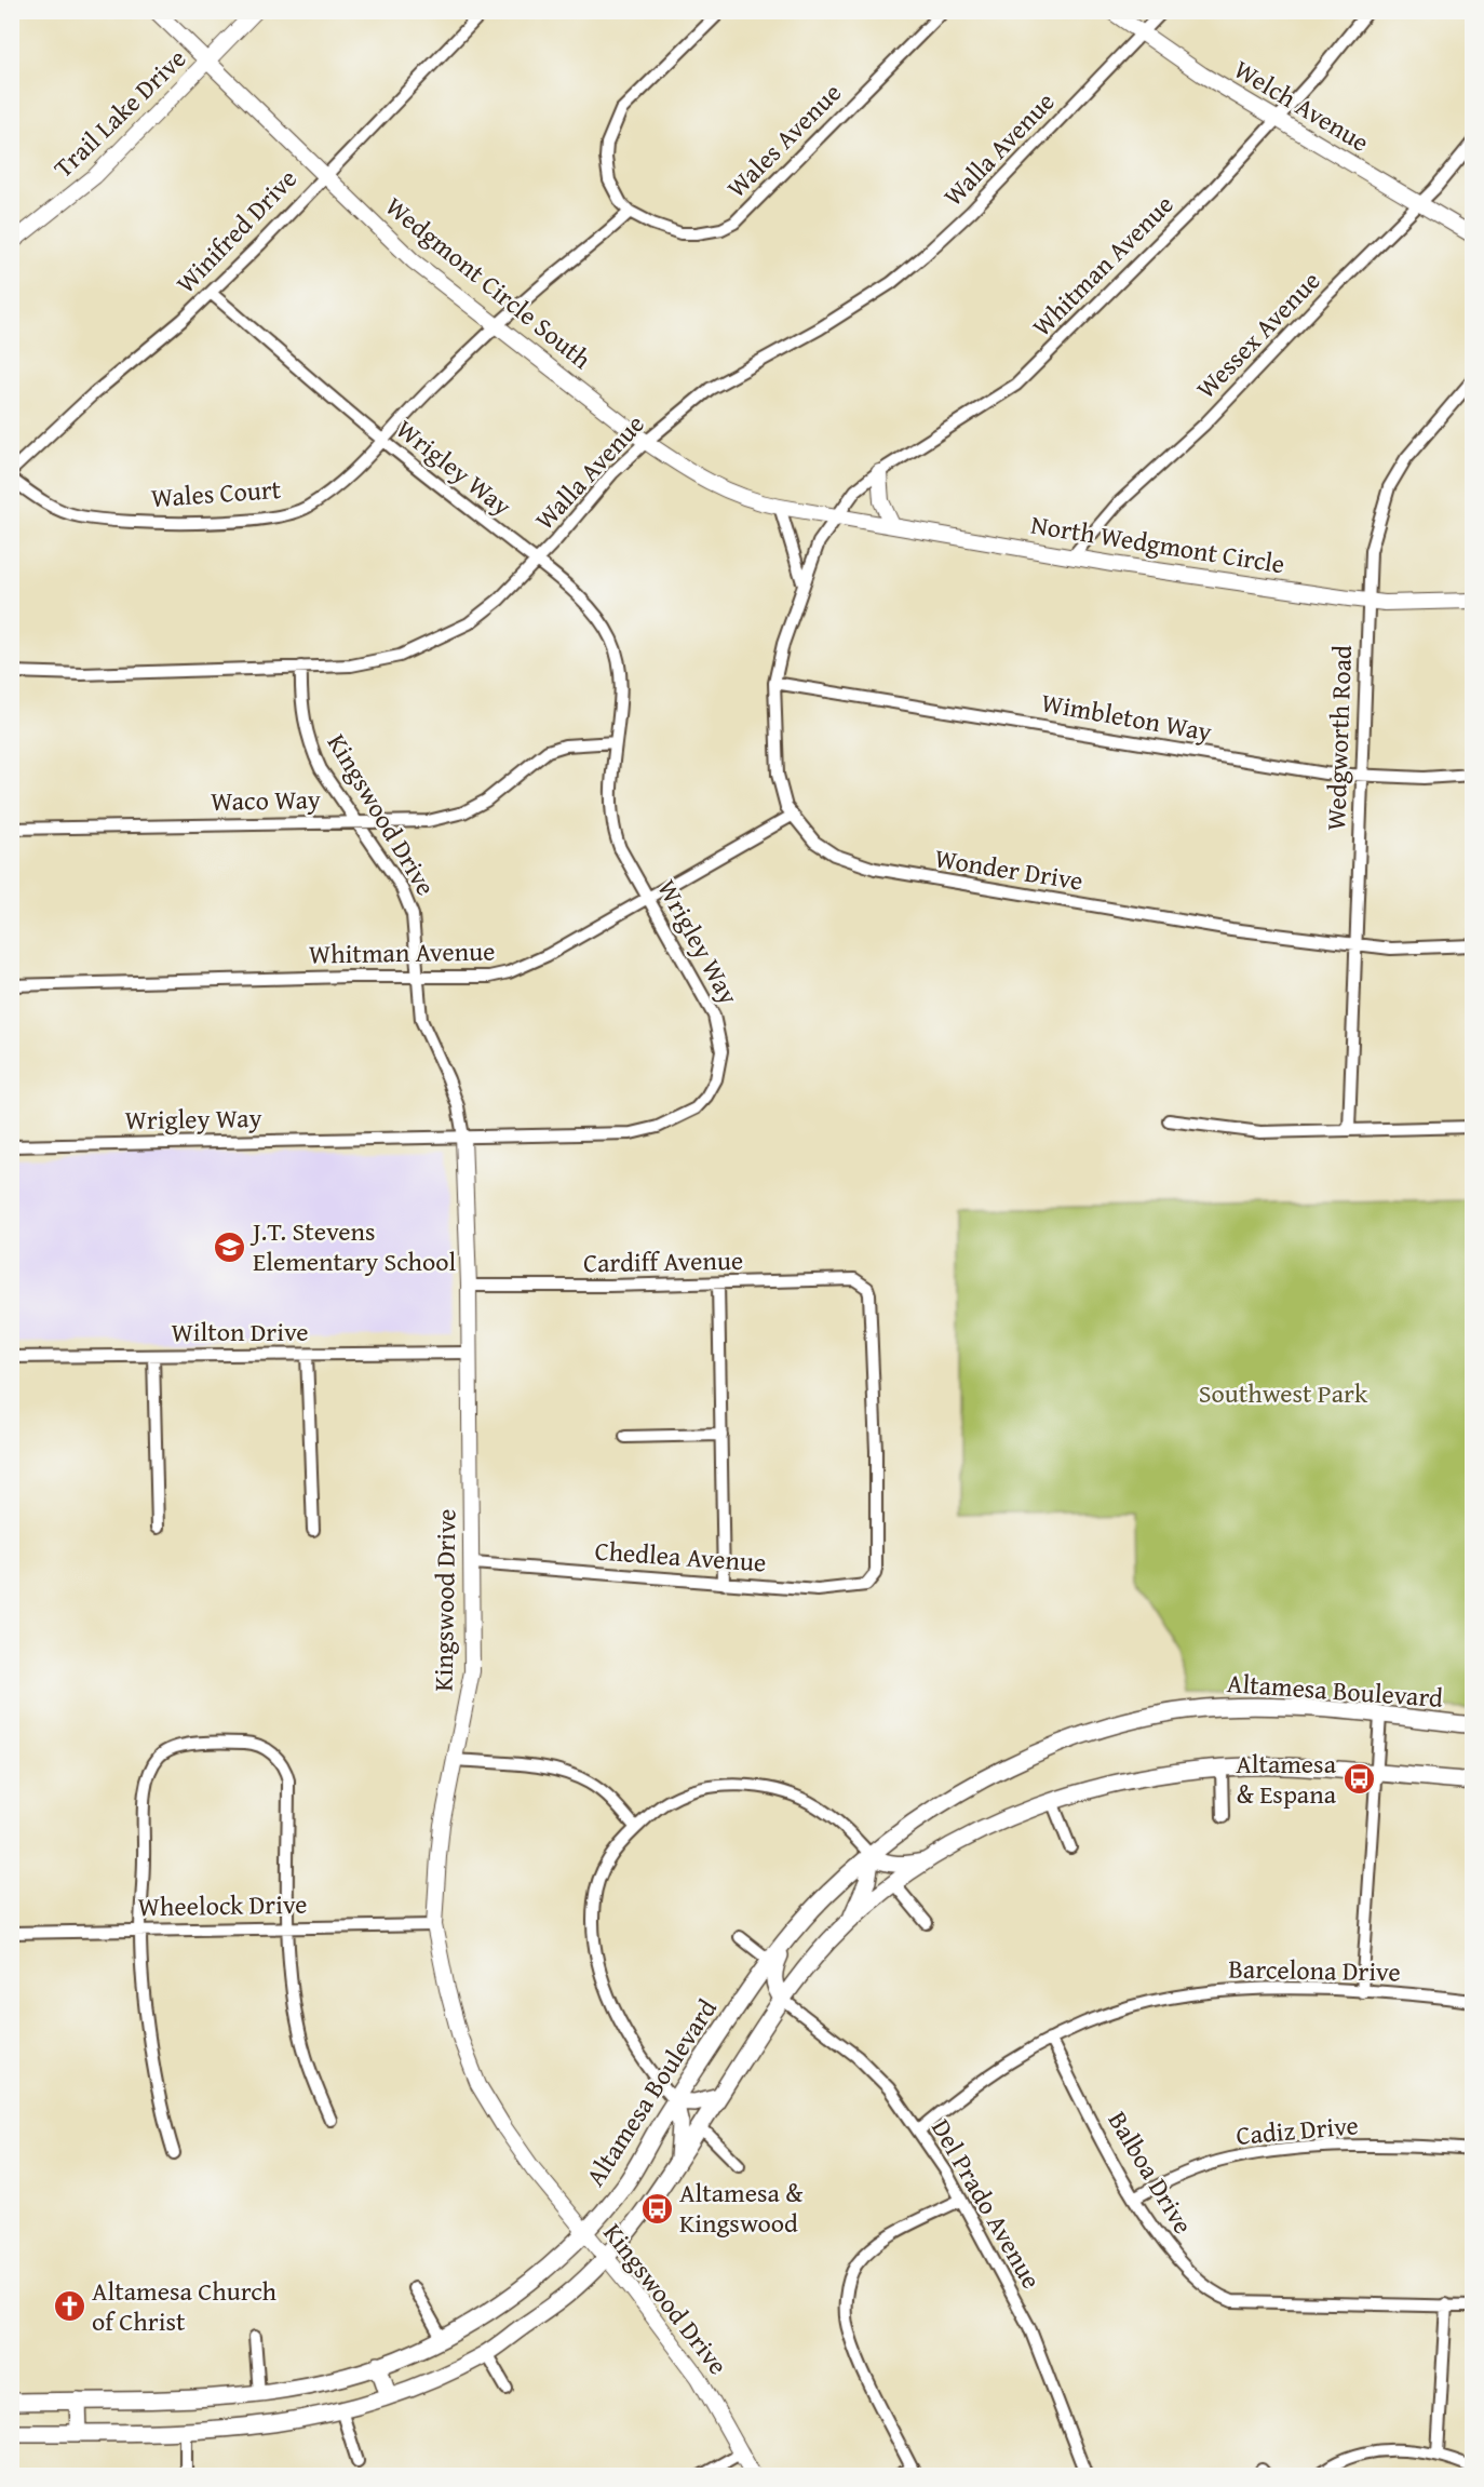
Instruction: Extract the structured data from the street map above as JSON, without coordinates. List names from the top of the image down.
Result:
{
  "streets": {
    "main road": ["Altamesa Boulevard"],
    "street": [
      "Welch Avenue",
      "Trail Lake Drive",
      "Wales Avenue",
      "Walla Avenue",
      "Winifred Drive",
      "Whitman Avenue",
      "Wedgmont Circle South",
      "Wessex Avenue",
      "Wrigley Way",
      "Wales Court",
      "North Wedgmont Circle",
      "Wimbleton Way",
      "Wedgworth Road",
      "Waco Way",
      "Kingswood Drive",
      "Wonder Drive",
      "Cardiff Avenue",
      "Wilton Drive",
      "Chedlea Avenue",
      "Wheelock Drive",
      "Barcelona Drive",
      "Cadiz Drive",
      "Balboa Drive",
      "Del Prado Avenue"
    ]
  },
  "crossings": [
    ["Welch Avenue", "Walla Avenue"],
    ["Welch Avenue", "Whitman Avenue"],
    ["Welch Avenue", "Wessex Avenue"],
    ["Trail Lake Drive", "Wedgmont Circle South"],
    ["Wales Avenue", "Wales Court"],
    ["Walla Avenue", "Wedgmont Circle South"],
    ["Walla Avenue", "Wrigley Way"],
    ["Walla Avenue", "Kingswood Drive"],
    ["Winifred Drive", "Wedgmont Circle South"],
    ["Winifred Drive", "Wrigley Way"],
    ["Whitman Avenue", "Wedgmont Circle South"],
    ["Whitman Avenue", "Wrigley Way"],
    ["Whitman Avenue", "North Wedgmont Circle"],
    ["Whitman Avenue", "Kingswood Drive"],
    ["Whitman Avenue", "Wonder Drive"],
    ["Wedgmont Circle South", "Wales Court"],
    ["Wedgmont Circle South", "North Wedgmont Circle"],
    ["Wedgmont Circle South", "Wonder Drive"],
    ["Wessex Avenue", "North Wedgmont Circle"],
    ["Wrigley Way", "Wales Court"],
    ["Wrigley Way", "Waco Way"],
    ["Wrigley Way", "Kingswood Drive"],
    ["North Wedgmont Circle", "Wedgworth Road"],
    ["North Wedgmont Circle", "Wonder Drive"],
    ["Wimbleton Way", "Wedgworth Road"],
    ["Wimbleton Way", "Wonder Drive"],
    ["Wedgworth Road", "Wonder Drive"],
    ["Waco Way", "Kingswood Drive"],
    ["Kingswood Drive", "Cardiff Avenue"],
    ["Kingswood Drive", "Wilton Drive"],
    ["Kingswood Drive", "Chedlea Avenue"],
    ["Kingswood Drive", "Altamesa Boulevard"],
    ["Kingswood Drive", "Wheelock Drive"],
    ["Cardiff Avenue", "Chedlea Avenue"],
    ["Barcelona Drive", "Balboa Drive"],
    ["Barcelona Drive", "Del Prado Avenue"],
    ["Cadiz Drive", "Balboa Drive"]
  ],
  "parks": ["Southwest Park"],
  "places": {
    "school or university": ["J.T. Stevens Elementary School"],
    "bus stop": ["Altamesa & Espana", "Altamesa & Kingswood"],
    "church": ["Altamesa Church of Christ"]
  }
}
